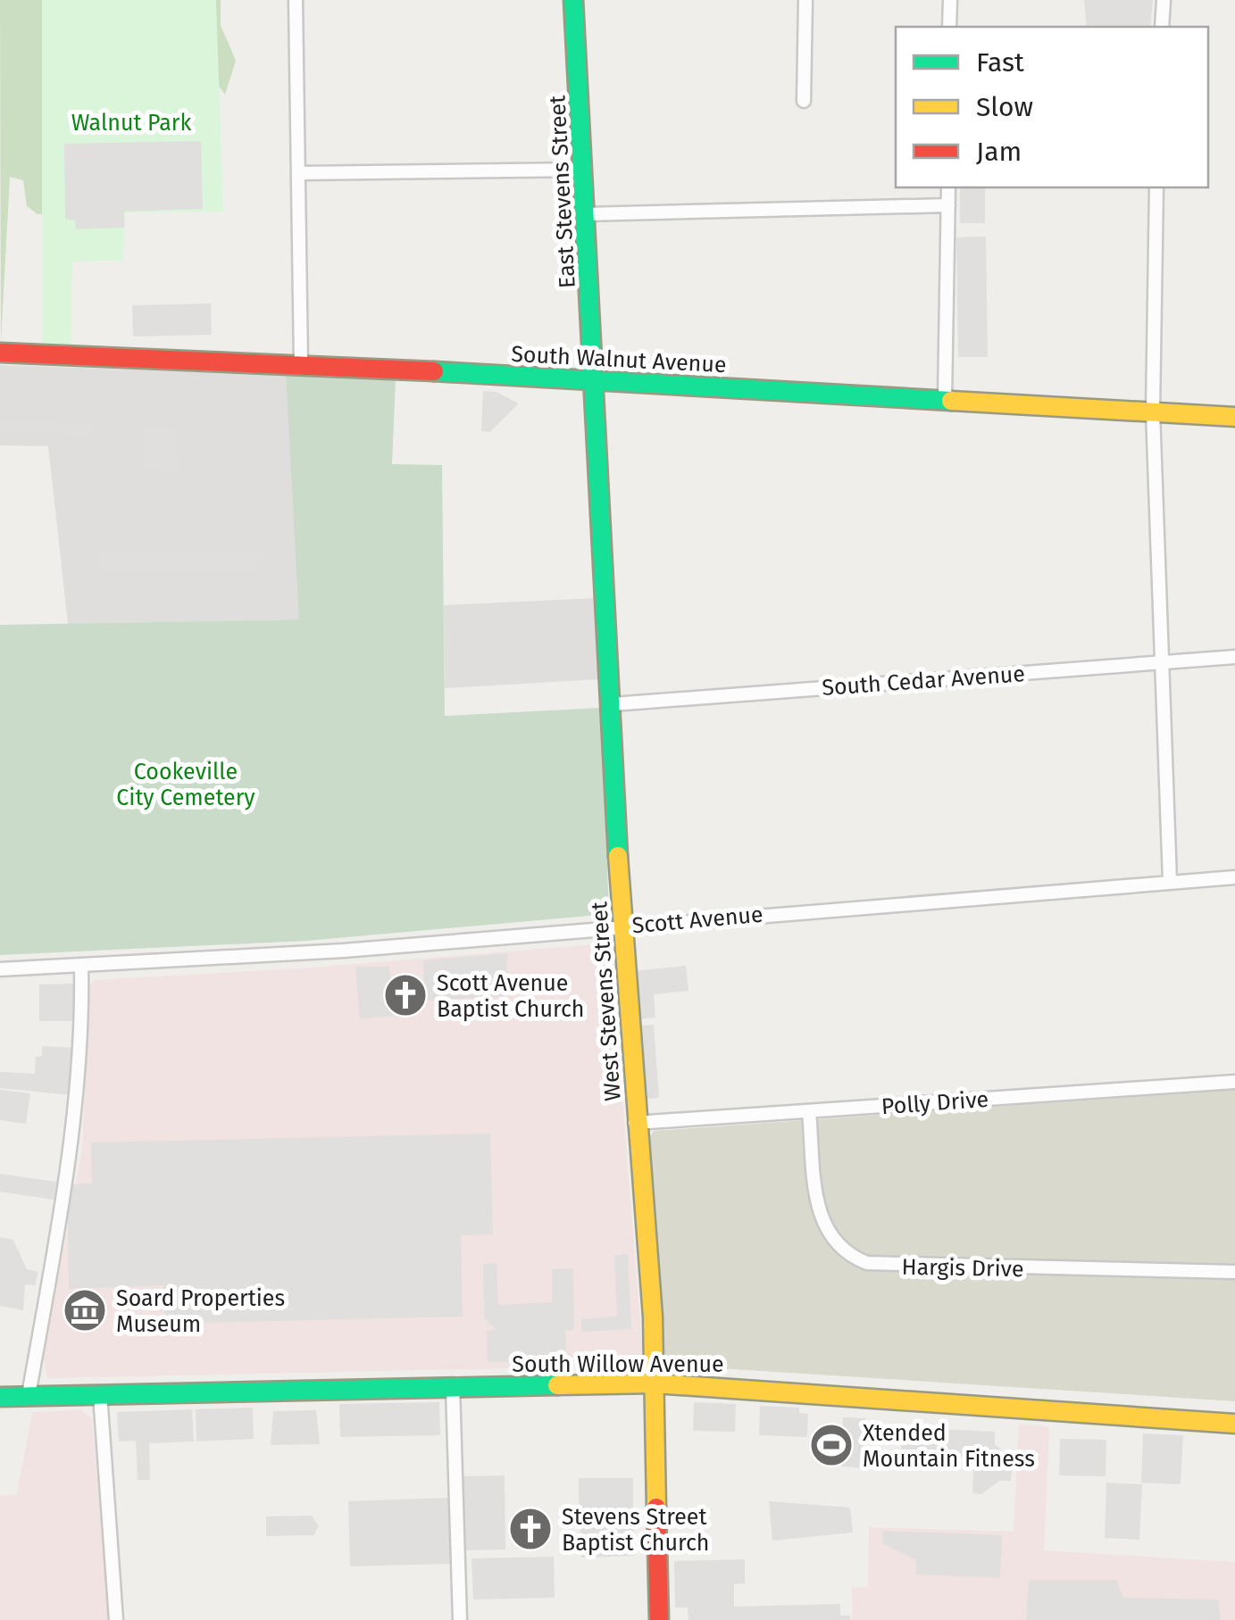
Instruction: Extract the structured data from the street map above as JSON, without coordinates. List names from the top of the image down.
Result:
{
  "streets": {
    "street": [
      "East Stevens Street",
      "South Walnut Avenue",
      "South Cedar Avenue",
      "Scott Avenue",
      "West Stevens Street",
      "Polly Drive",
      "Hargis Drive",
      "South Willow Avenue"
    ]
  },
  "crossings": [
    ["East Stevens Street", "South Walnut Avenue"],
    ["East Stevens Street", "West Stevens Street"],
    ["South Walnut Avenue", "West Stevens Street"],
    ["South Cedar Avenue", "West Stevens Street"],
    ["Scott Avenue", "West Stevens Street"],
    ["West Stevens Street", "Polly Drive"],
    ["West Stevens Street", "South Willow Avenue"],
    ["Polly Drive", "Hargis Drive"]
  ],
  "parks": ["Walnut Park", "Cookeville City Cemetery"],
  "places": {
    "church": ["Scott Avenue Baptist Church", "Stevens Street Baptist Church"],
    "museum": ["Soard Properties Museum"],
    "sports": ["Xtended Mountain Fitness"]
  },
  "legend": ["Fast", "Slow", "Jam"]
}
